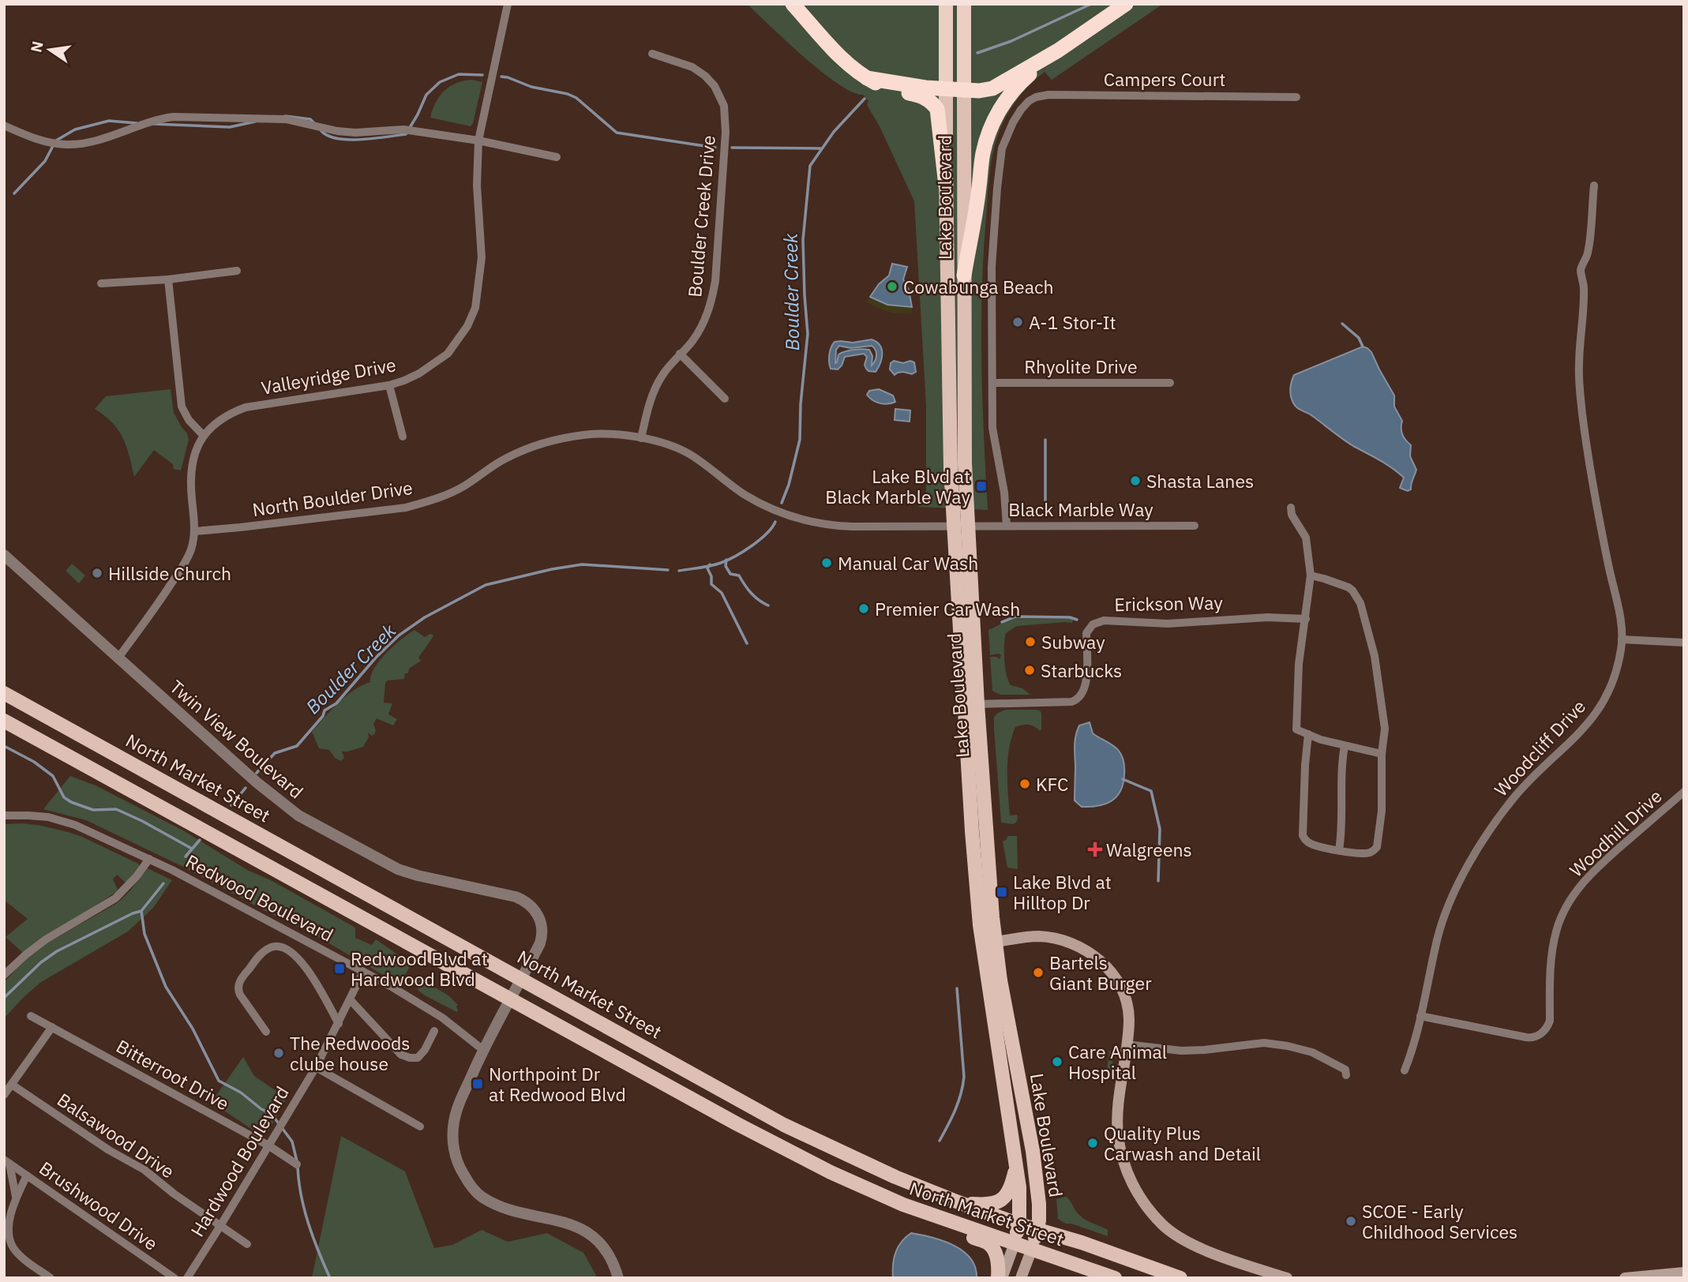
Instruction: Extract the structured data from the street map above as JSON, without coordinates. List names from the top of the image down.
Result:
{
  "streets": {
    "highway": ["Lake Boulevard"],
    "main road": ["North Market Street"],
    "street": [
      "Campers Court",
      "Boulder Creek Drive",
      "Rhyolite Drive",
      "Valleyridge Drive",
      "North Boulder Drive",
      "Black Marble Way",
      "Erickson Way",
      "Twin View Boulevard",
      "Woodcliff Drive",
      "Woodhill Drive",
      "Redwood Boulevard",
      "Bitterroot Drive",
      "Balsawood Drive",
      "Hardwood Boulevard",
      "Brushwood Drive"
    ]
  },
  "crossings": [
    ["Campers Court", "Rhyolite Drive"],
    ["Lake Boulevard", "North Boulder Drive"],
    ["Lake Boulevard", "Black Marble Way"],
    ["Lake Boulevard", "Erickson Way"],
    ["Lake Boulevard", "North Market Street"],
    ["Boulder Creek Drive", "North Boulder Drive"],
    ["Valleyridge Drive", "North Boulder Drive"],
    ["Valleyridge Drive", "Twin View Boulevard"],
    ["North Boulder Drive", "Black Marble Way"],
    ["Twin View Boulevard", "North Market Street"],
    ["Twin View Boulevard", "Redwood Boulevard"],
    ["Woodcliff Drive", "Woodhill Drive"],
    ["Redwood Boulevard", "Hardwood Boulevard"],
    ["Bitterroot Drive", "Hardwood Boulevard"],
    ["Balsawood Drive", "Hardwood Boulevard"]
  ],
  "water": ["Boulder Creek"],
  "places": {
    "other": [
      "Cowabunga Beach",
      "A-1 Stor-It",
      "Shasta Lanes",
      "Manual Car Wash",
      "Hillside Church",
      "Premier Car Wash",
      "Subway",
      "Starbucks",
      "KFC",
      "Bartels Giant Burger",
      "The Redwoods clube house",
      "Care Animal Hospital",
      "Quality Plus Carwash and Detail",
      "SCOE - Early Childhood Services"
    ],
    "transit": [
      "Lake Blvd at Black Marble Way",
      "Lake Blvd at Hilltop Dr",
      "Redwood Blvd at Hardwood Blvd",
      "Northpoint Dr at Redwood Blvd"
    ],
    "health": ["Walgreens"]
  },
  "north": "left"
}
